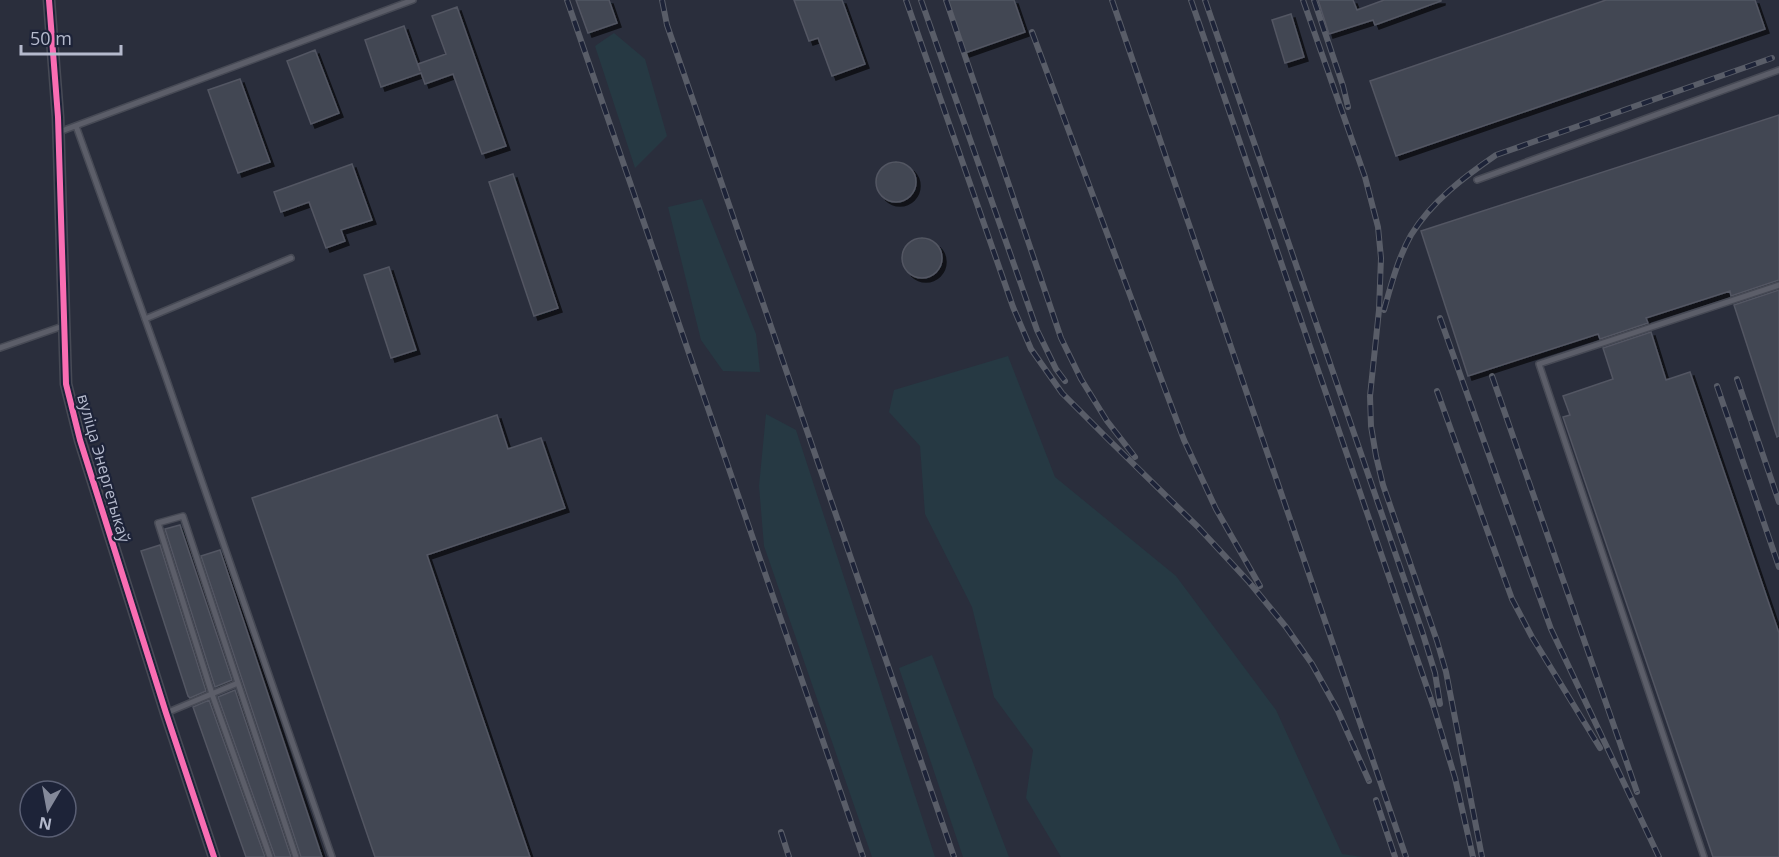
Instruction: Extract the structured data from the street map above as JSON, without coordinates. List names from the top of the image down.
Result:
{
  "streets": {
    "street": ["вуліца Энергетыкаў"]
  },
  "scale_bar": "50 m",
  "north": "bottom"
}
